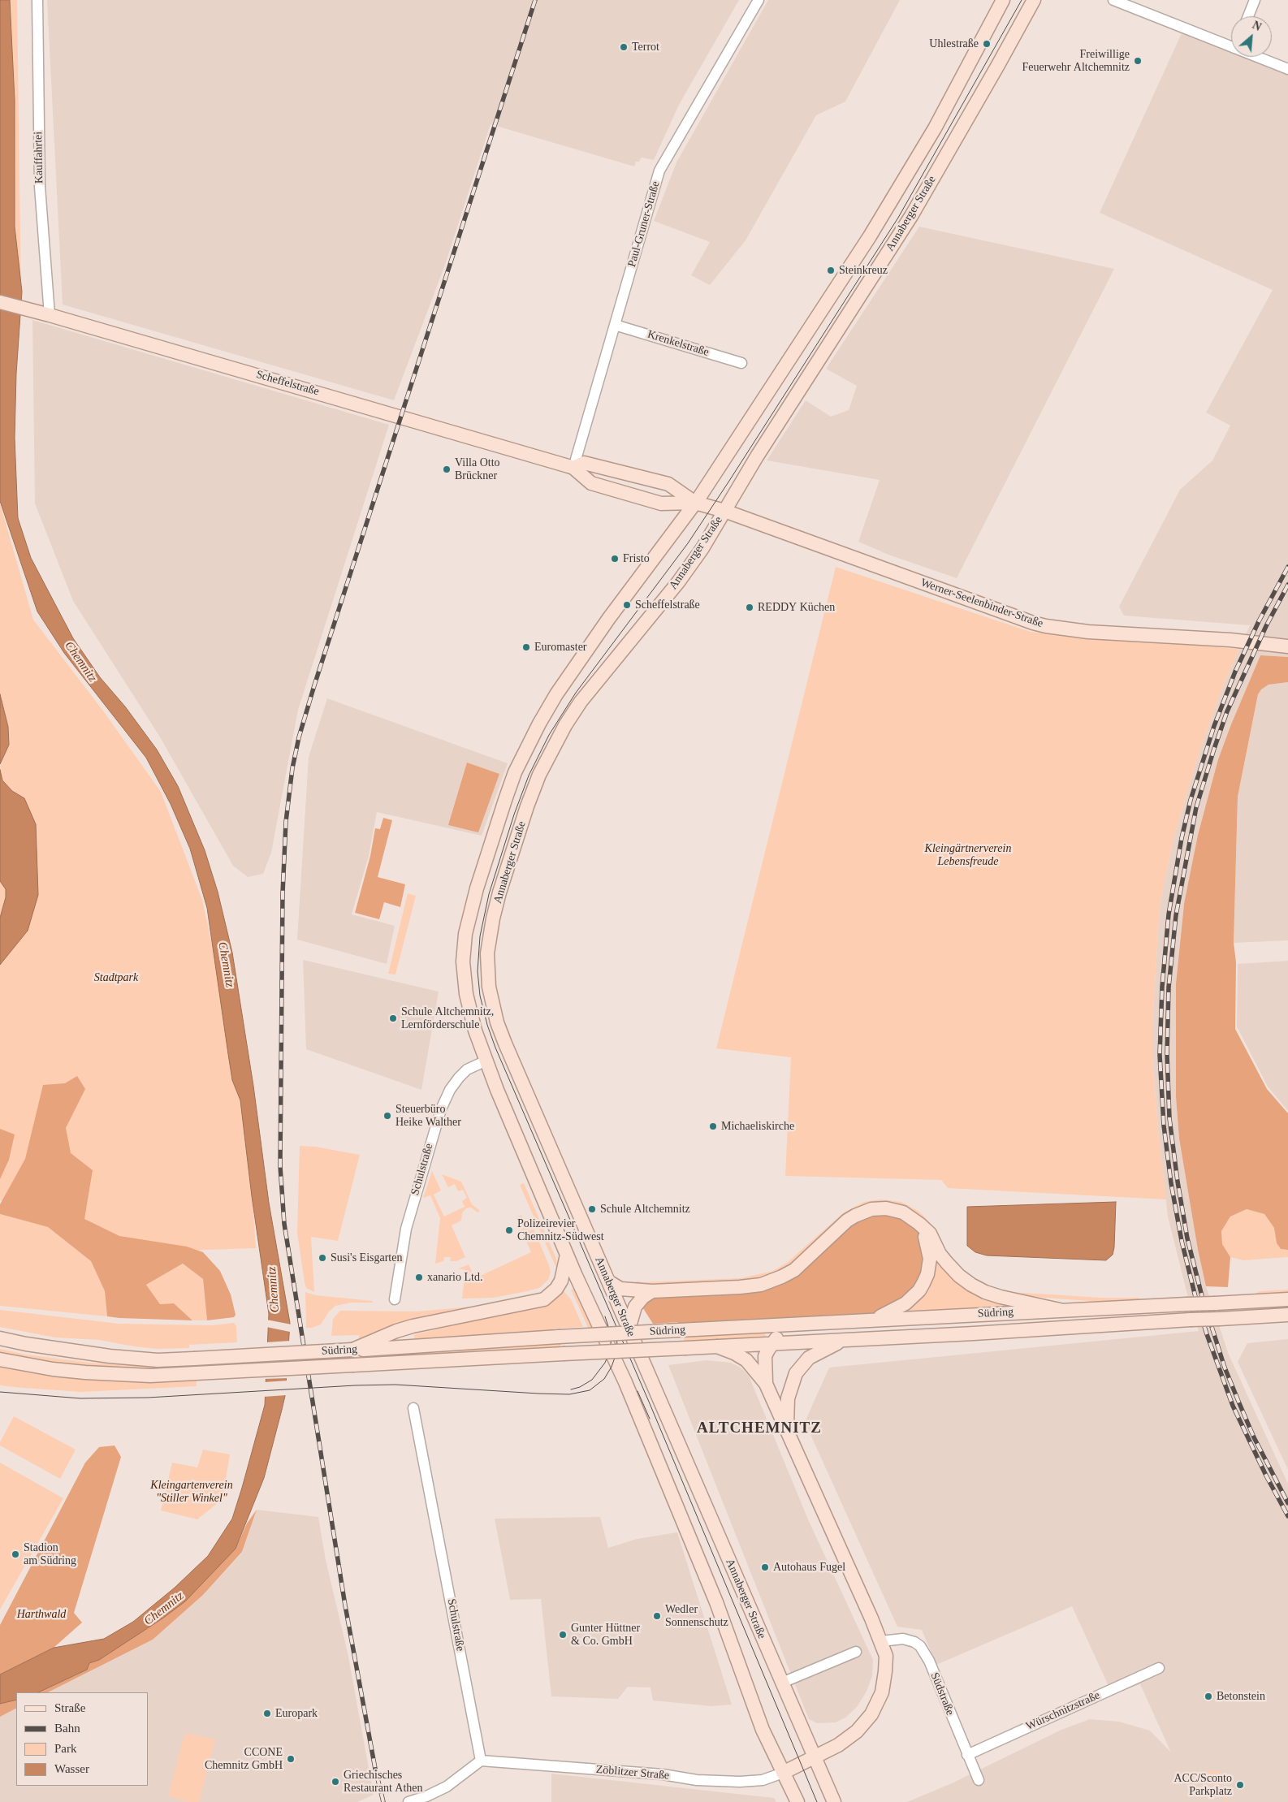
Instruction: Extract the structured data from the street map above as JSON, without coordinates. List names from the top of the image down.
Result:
{
  "streets": {
    "main road": [
      "Annaberger Straße",
      "Scheffelstraße",
      "Werner-Seelenbinder-Straße",
      "Südring"
    ],
    "street": [
      "Kauffahrtei",
      "Paul-Gruner-Straße",
      "Krenkelstraße",
      "Schulstraße",
      "Südstraße",
      "Würschnitzstraße",
      "Zöblitzer Straße"
    ]
  },
  "crossings": [
    ["Kauffahrtei", "Scheffelstraße"],
    ["Annaberger Straße", "Scheffelstraße"],
    ["Annaberger Straße", "Werner-Seelenbinder-Straße"],
    ["Annaberger Straße", "Schulstraße"],
    ["Annaberger Straße", "Zöblitzer Straße"],
    ["Paul-Gruner-Straße", "Krenkelstraße"],
    ["Paul-Gruner-Straße", "Scheffelstraße"],
    ["Scheffelstraße", "Werner-Seelenbinder-Straße"],
    ["Schulstraße", "Zöblitzer Straße"],
    ["Südstraße", "Würschnitzstraße"]
  ],
  "districts": ["ALTCHEMNITZ"],
  "water": ["Chemnitz"],
  "parks": [
    "Kleingärtnerverein Lebensfreude",
    "Stadtpark",
    "Kleingartenverein \"Stiller Winkel\"",
    "Harthwald"
  ],
  "places": [
    "Uhlestraße",
    "Terrot",
    "Freiwillige Feuerwehr Altchemnitz",
    "Steinkreuz",
    "Villa Otto Brückner",
    "Fristo",
    "Scheffelstraße",
    "REDDY Küchen",
    "Euromaster",
    "Schule Altchemnitz, Lernförderschule",
    "Steuerbüro Heike Walther",
    "Michaeliskirche",
    "Schule Altchemnitz",
    "Polizeirevier Chemnitz-Südwest",
    "Susi's Eisgarten",
    "xanario Ltd.",
    "Stadion am Südring",
    "Autohaus Fugel",
    "Wedler Sonnenschutz",
    "Gunter Hüttner & Co. GmbH",
    "Betonstein",
    "Europark",
    "CCONE Chemnitz GmbH",
    "Griechisches Restaurant Athen",
    "ACC/Sconto Parkplatz"
  ],
  "legend": [
    "Straße",
    "Bahn",
    "Park",
    "Wasser"
  ],
  "north": "top right"
}
